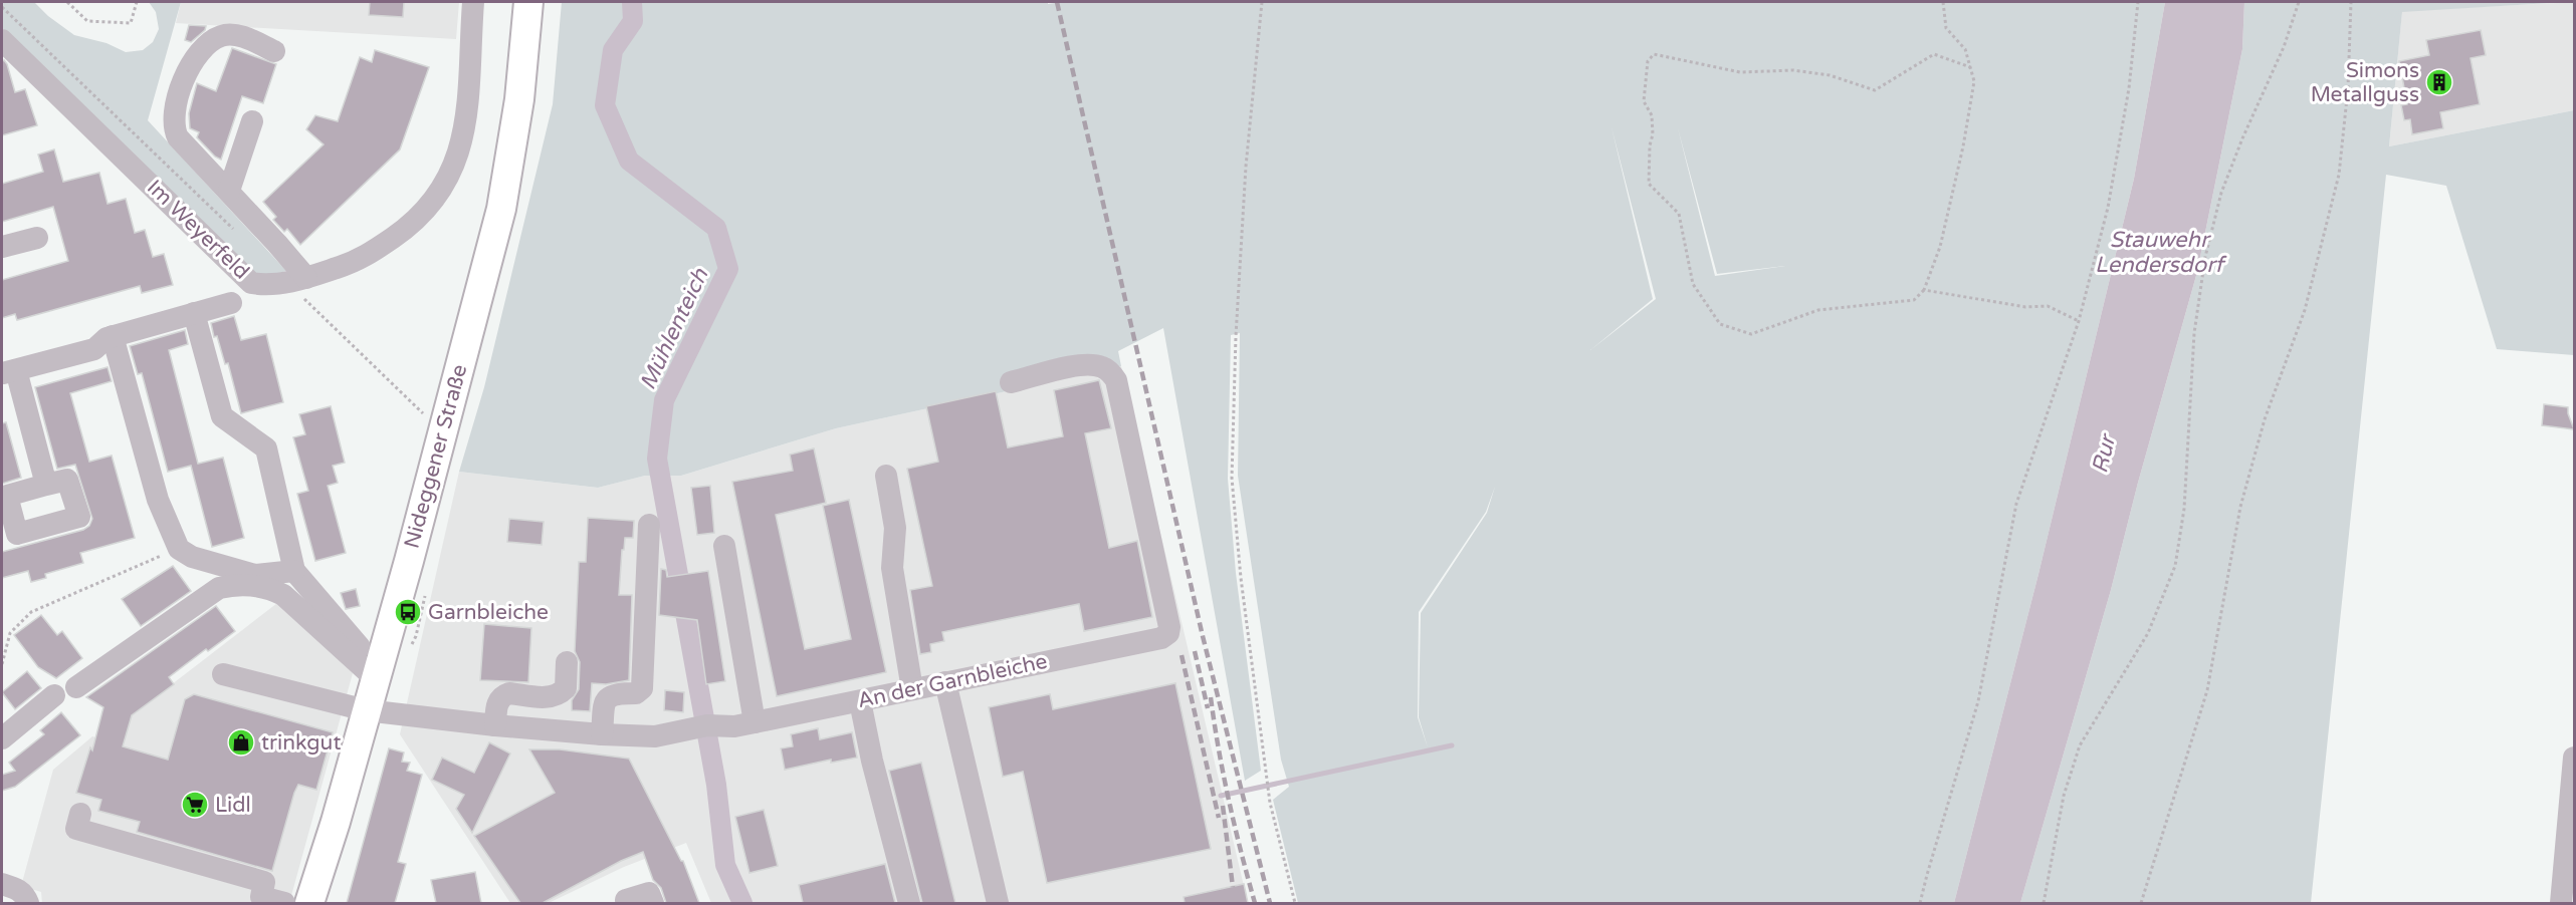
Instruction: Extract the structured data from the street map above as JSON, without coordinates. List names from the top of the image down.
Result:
{
  "streets": {
    "main road": ["Nideggener Straße"],
    "street": ["Im Weyerfeld", "An der Garnbleiche"]
  },
  "crossings": [
    ["Nideggener Straße", "An der Garnbleiche"]
  ],
  "water": ["Stauwehr Lendersdorf", "Mühlenteich", "Rur"],
  "places": {
    "building": ["Simons Metallguss"],
    "bus stop": ["Garnbleiche"],
    "shop": ["trinkgut"],
    "supermarket": ["Lidl"]
  }
}
